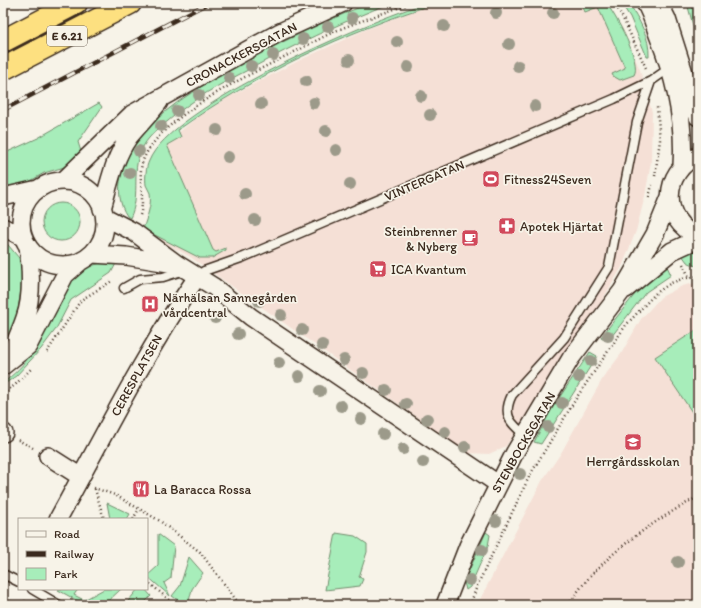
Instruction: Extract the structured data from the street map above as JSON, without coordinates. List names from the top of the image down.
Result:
{
  "streets": {
    "highway": ["E 6.21"],
    "street": ["CRONACKERSGATAN", "CERESPLATSEN", "STENBOCKSGATAN"],
    "lane": ["VINTERGATAN"]
  },
  "crossings": [
    ["VINTERGATAN", "CERESPLATSEN"]
  ],
  "places": {
    "sports": ["Fitness24Seven"],
    "pharmacy": ["Apotek Hjärtat"],
    "cafe": ["Steinbrenner & Nyberg"],
    "supermarket": ["ICA Kvantum"],
    "hospital": ["Närhälsan Sannegården vårdcentral"],
    "school or university": ["Herrgårdsskolan"],
    "restaurant": ["La Baracca Rossa"]
  },
  "legend": ["Road", "Railway", "Park"]
}
